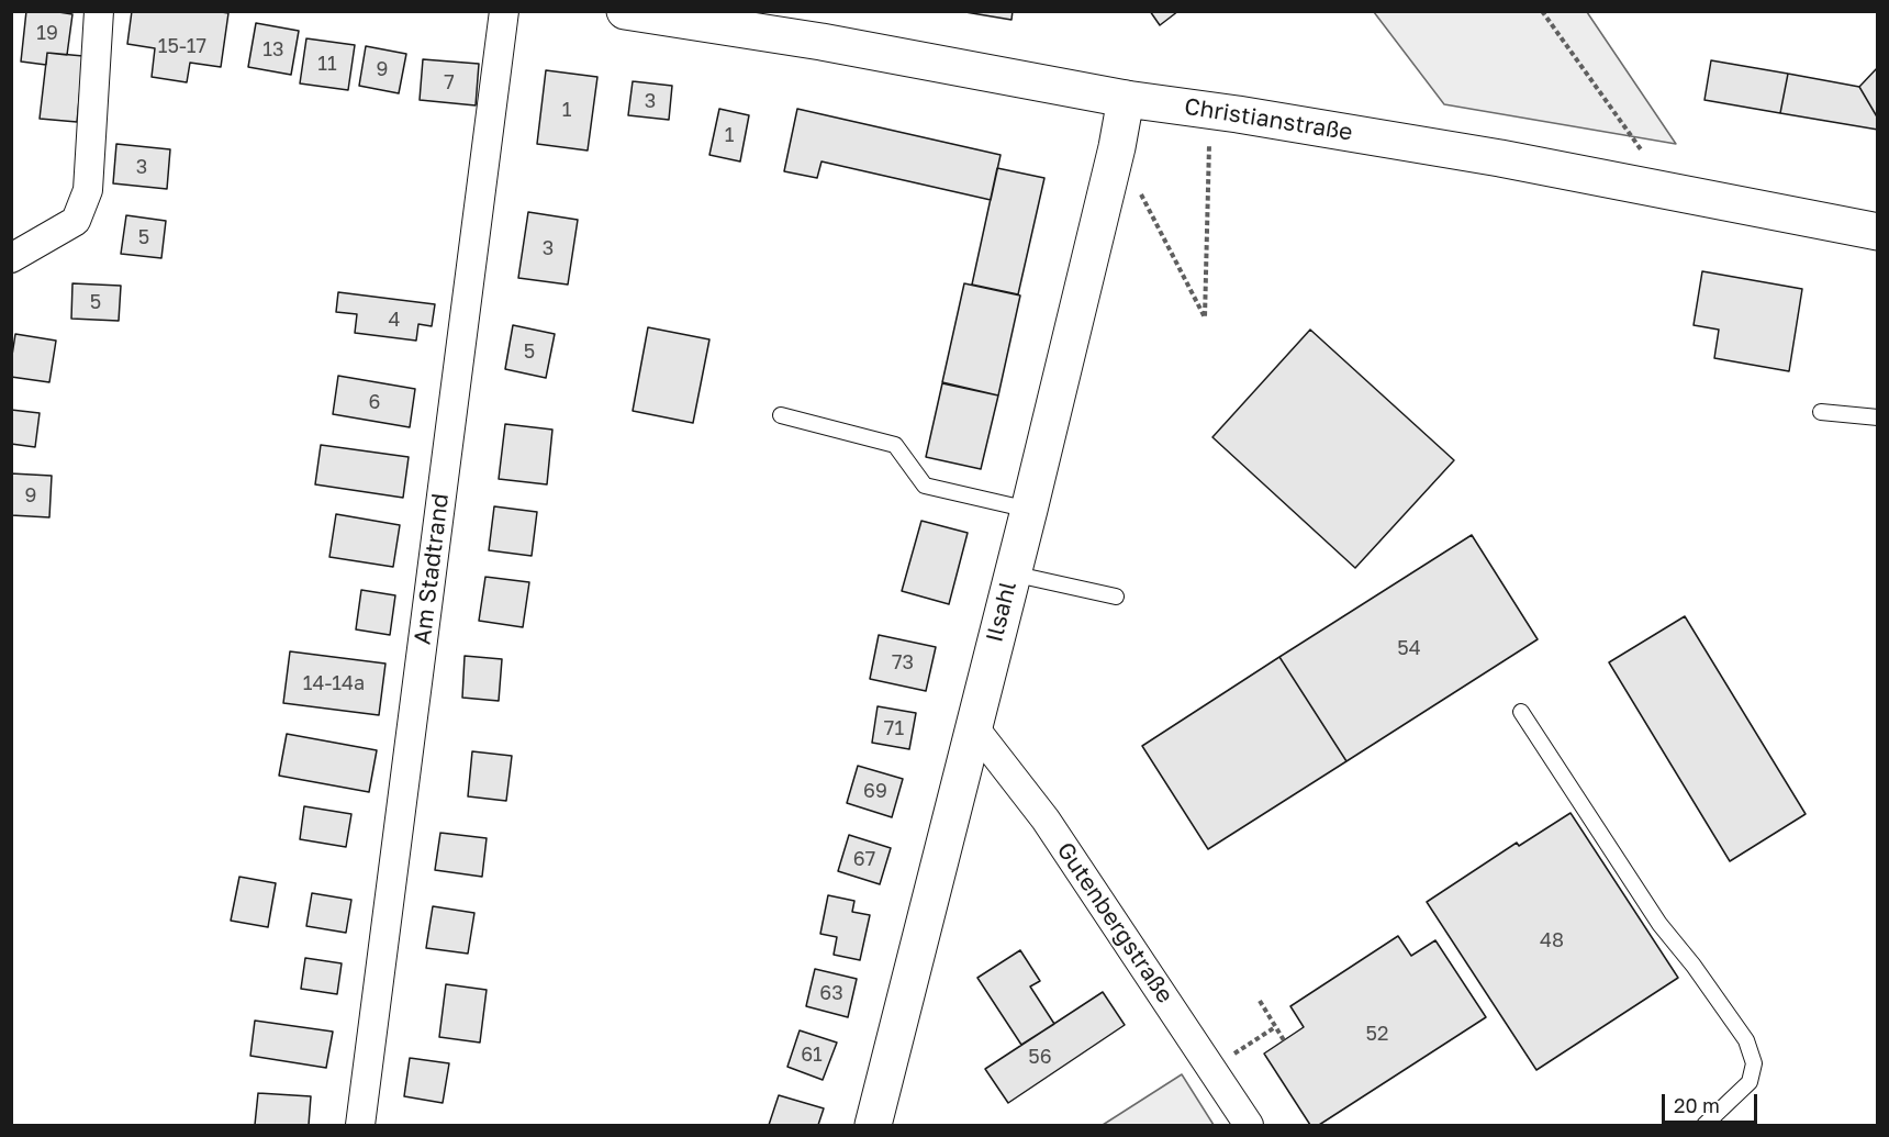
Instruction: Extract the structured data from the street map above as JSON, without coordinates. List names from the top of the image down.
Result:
{
  "streets": {
    "main road": ["Christianstraße", "Ilsahl"],
    "street": ["Am Stadtrand", "Gutenbergstraße"]
  },
  "crossings": [
    ["Christianstraße", "Ilsahl"],
    ["Ilsahl", "Gutenbergstraße"]
  ],
  "house_numbers": [
    "19",
    "15-17",
    "13",
    "11",
    "9",
    "7",
    "3",
    "1",
    "1",
    "3",
    "5",
    "3",
    "5",
    "4",
    "5",
    "6",
    "9",
    "54",
    "73",
    "14-14a",
    "71",
    "69",
    "67",
    "48",
    "63",
    "52",
    "61",
    "56"
  ],
  "scale_bar": "20 m"
}
